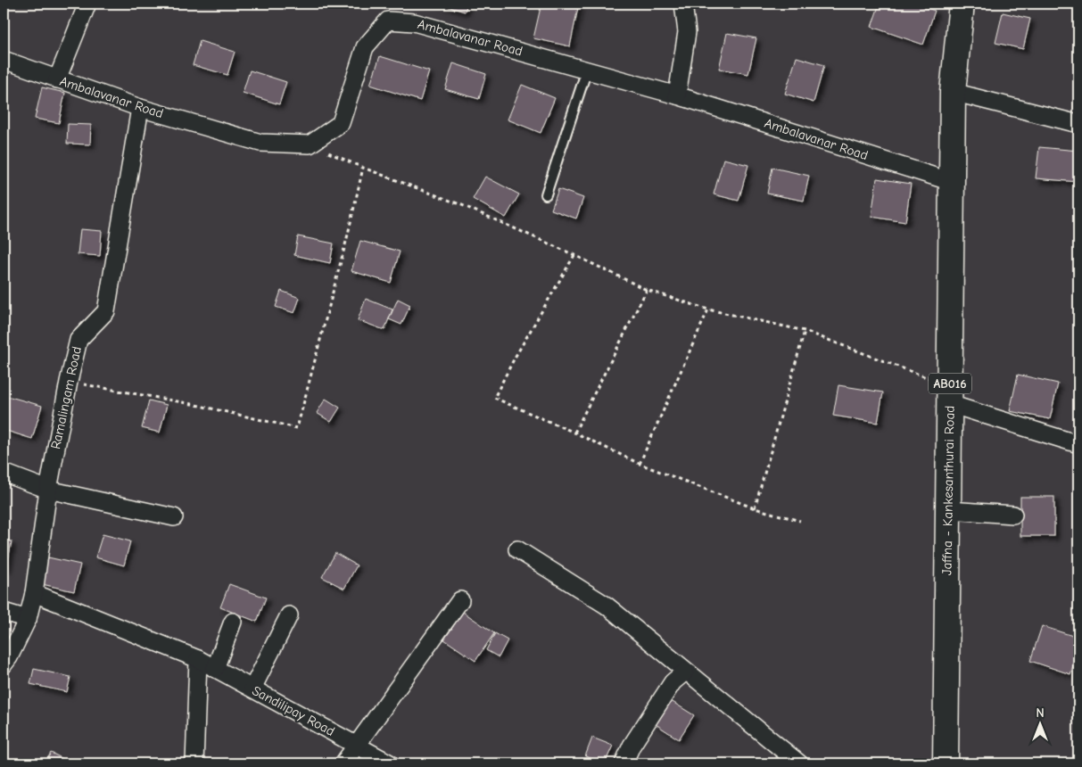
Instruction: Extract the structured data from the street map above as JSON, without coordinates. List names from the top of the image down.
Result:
{
  "streets": {
    "main road": ["AB016", "Jaffna - Kankesanthurai Road"],
    "street": ["Ambalavanar Road", "Ramalingam Road", "Sandilipay Road"]
  },
  "crossings": [
    ["Ambalavanar Road", "Ramalingam Road"],
    ["Ambalavanar Road", "Jaffna - Kankesanthurai Road"],
    ["Ramalingam Road", "Sandilipay Road"]
  ],
  "north": "top"
}
